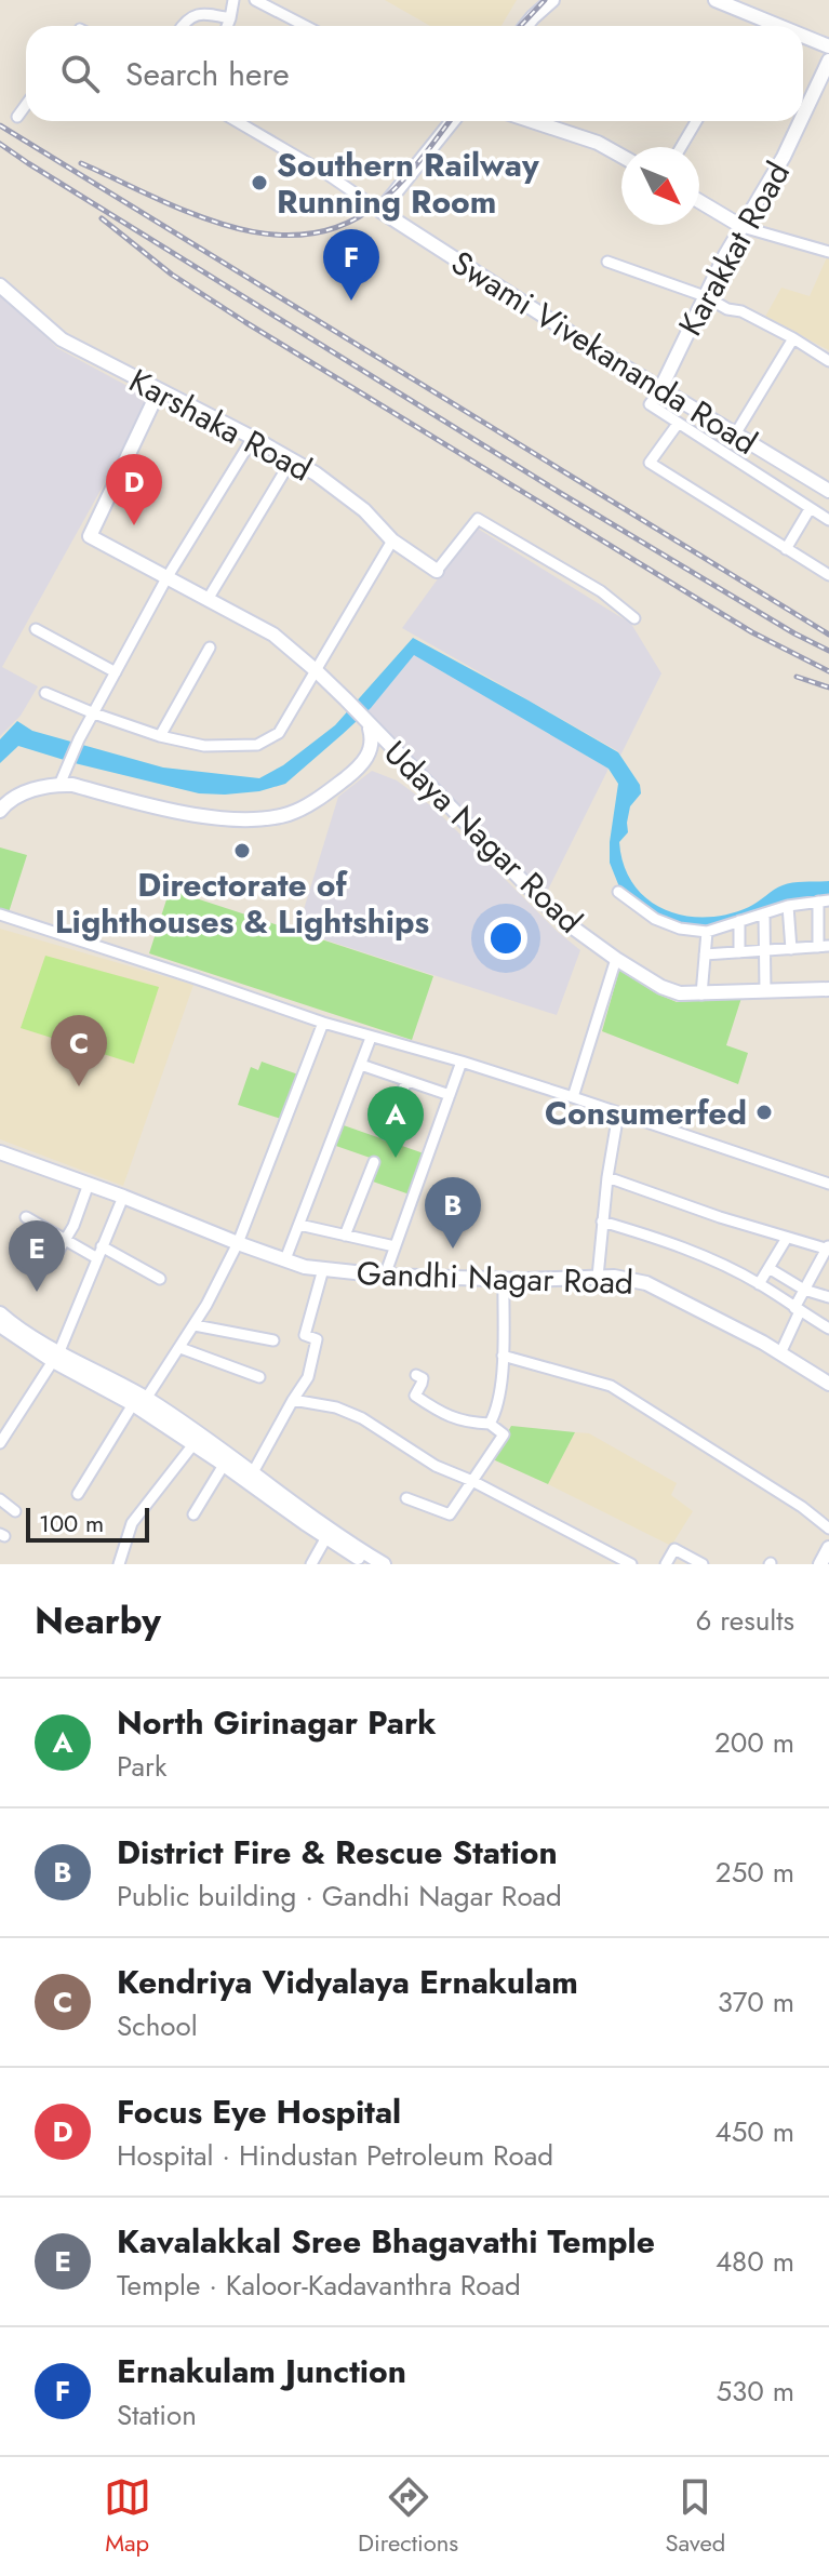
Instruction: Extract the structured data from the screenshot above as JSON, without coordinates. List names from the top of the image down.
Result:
{
  "streets": {
    "street": [
      "Karakkat Road",
      "Swami Vivekananda Road",
      "Karshaka Road",
      "Udaya Nagar Road",
      "Gandhi Nagar Road"
    ]
  },
  "crossings": [
    ["Karakkat Road", "Swami Vivekananda Road"],
    ["Karshaka Road", "Udaya Nagar Road"]
  ],
  "places": ["Southern Railway Running Room", "Directorate of Lighthouses & Lightships", "Consumerfed"],
  "scale_bar": "100 m",
  "north": "bottom right",
  "page": {
    "search": "Search here",
    "pins": [
      "F",
      "D",
      "C",
      "A",
      "B",
      "E"
    ],
    "scale": "100 m",
    "heading": ["Nearby", "6 results"],
    "list": [
      {
        "mark": "A",
        "name": "North Girinagar Park",
        "note": "Park",
        "value": "200 m"
      },
      {
        "mark": "B",
        "name": "District Fire & Rescue Station",
        "note": "Public building · Gandhi Nagar Road",
        "value": "250 m"
      },
      {
        "mark": "C",
        "name": "Kendriya Vidyalaya Ernakulam",
        "note": "School",
        "value": "370 m"
      },
      {
        "mark": "D",
        "name": "Focus Eye Hospital",
        "note": "Hospital · Hindustan Petroleum Road",
        "value": "450 m"
      },
      {
        "mark": "E",
        "name": "Kavalakkal Sree Bhagavathi Temple",
        "note": "Temple · Kaloor-Kadavanthra Road",
        "value": "480 m"
      },
      {
        "mark": "F",
        "name": "Ernakulam Junction",
        "note": "Station",
        "value": "530 m"
      }
    ],
    "nav": ["Map", "Directions", "Saved"]
  }
}
